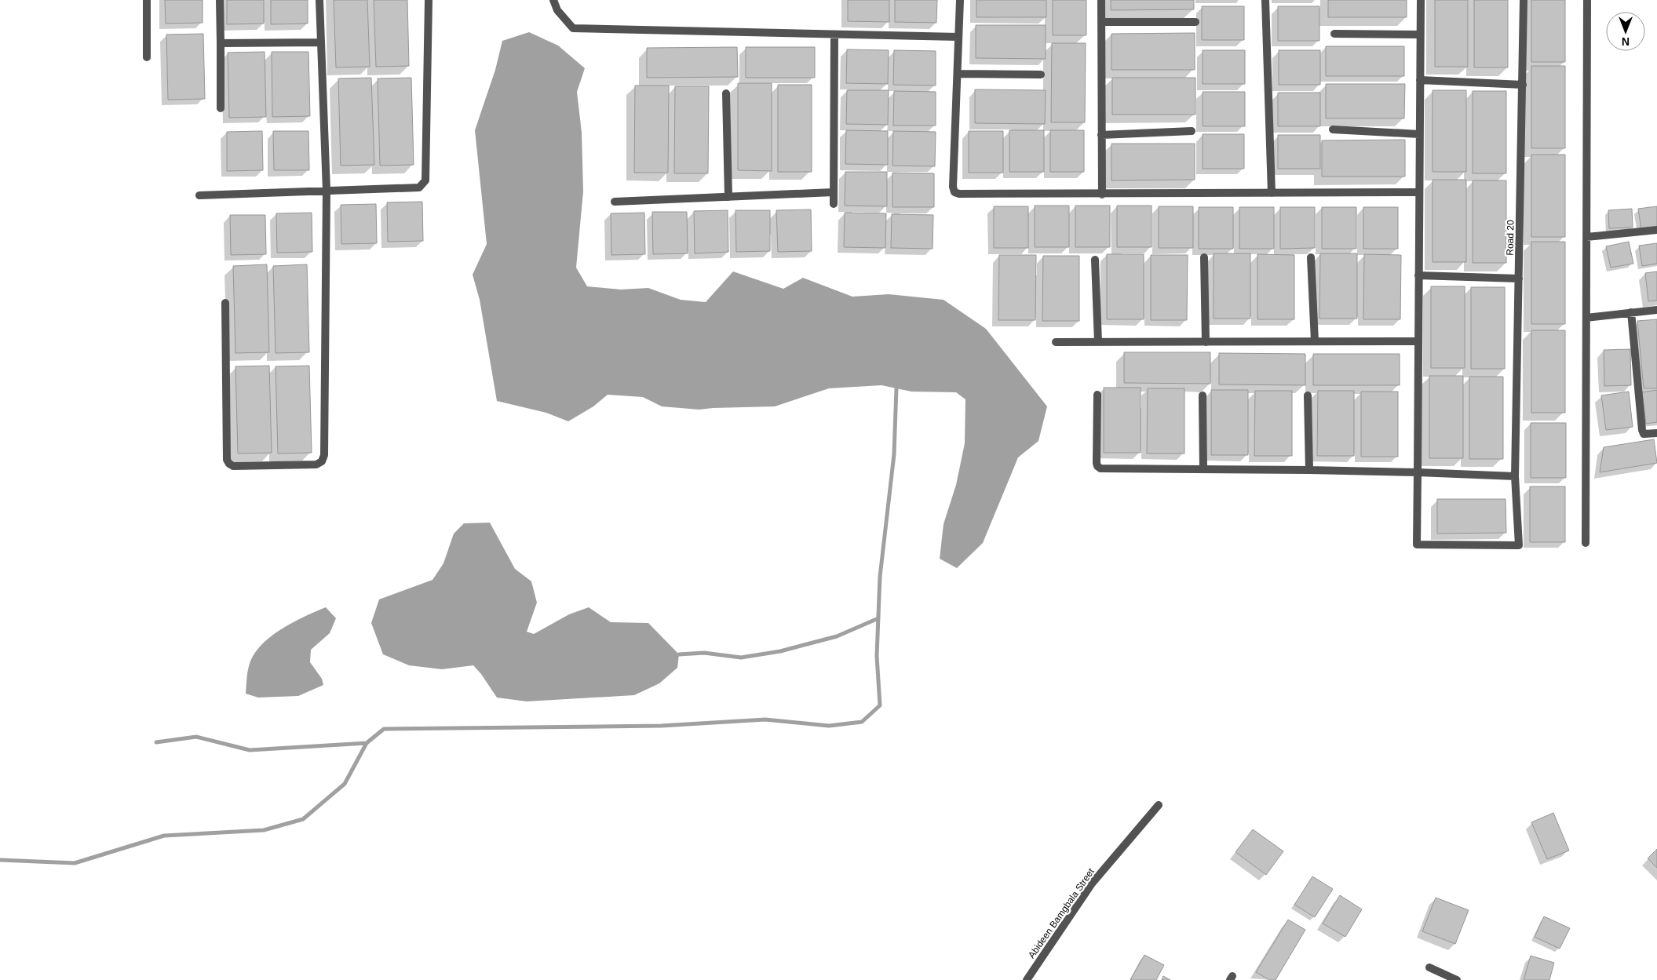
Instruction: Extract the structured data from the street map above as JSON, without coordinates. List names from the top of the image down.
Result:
{
  "streets": {
    "street": ["Road 20", "Abideen Bamgbala Street"]
  },
  "north": "bottom"
}
